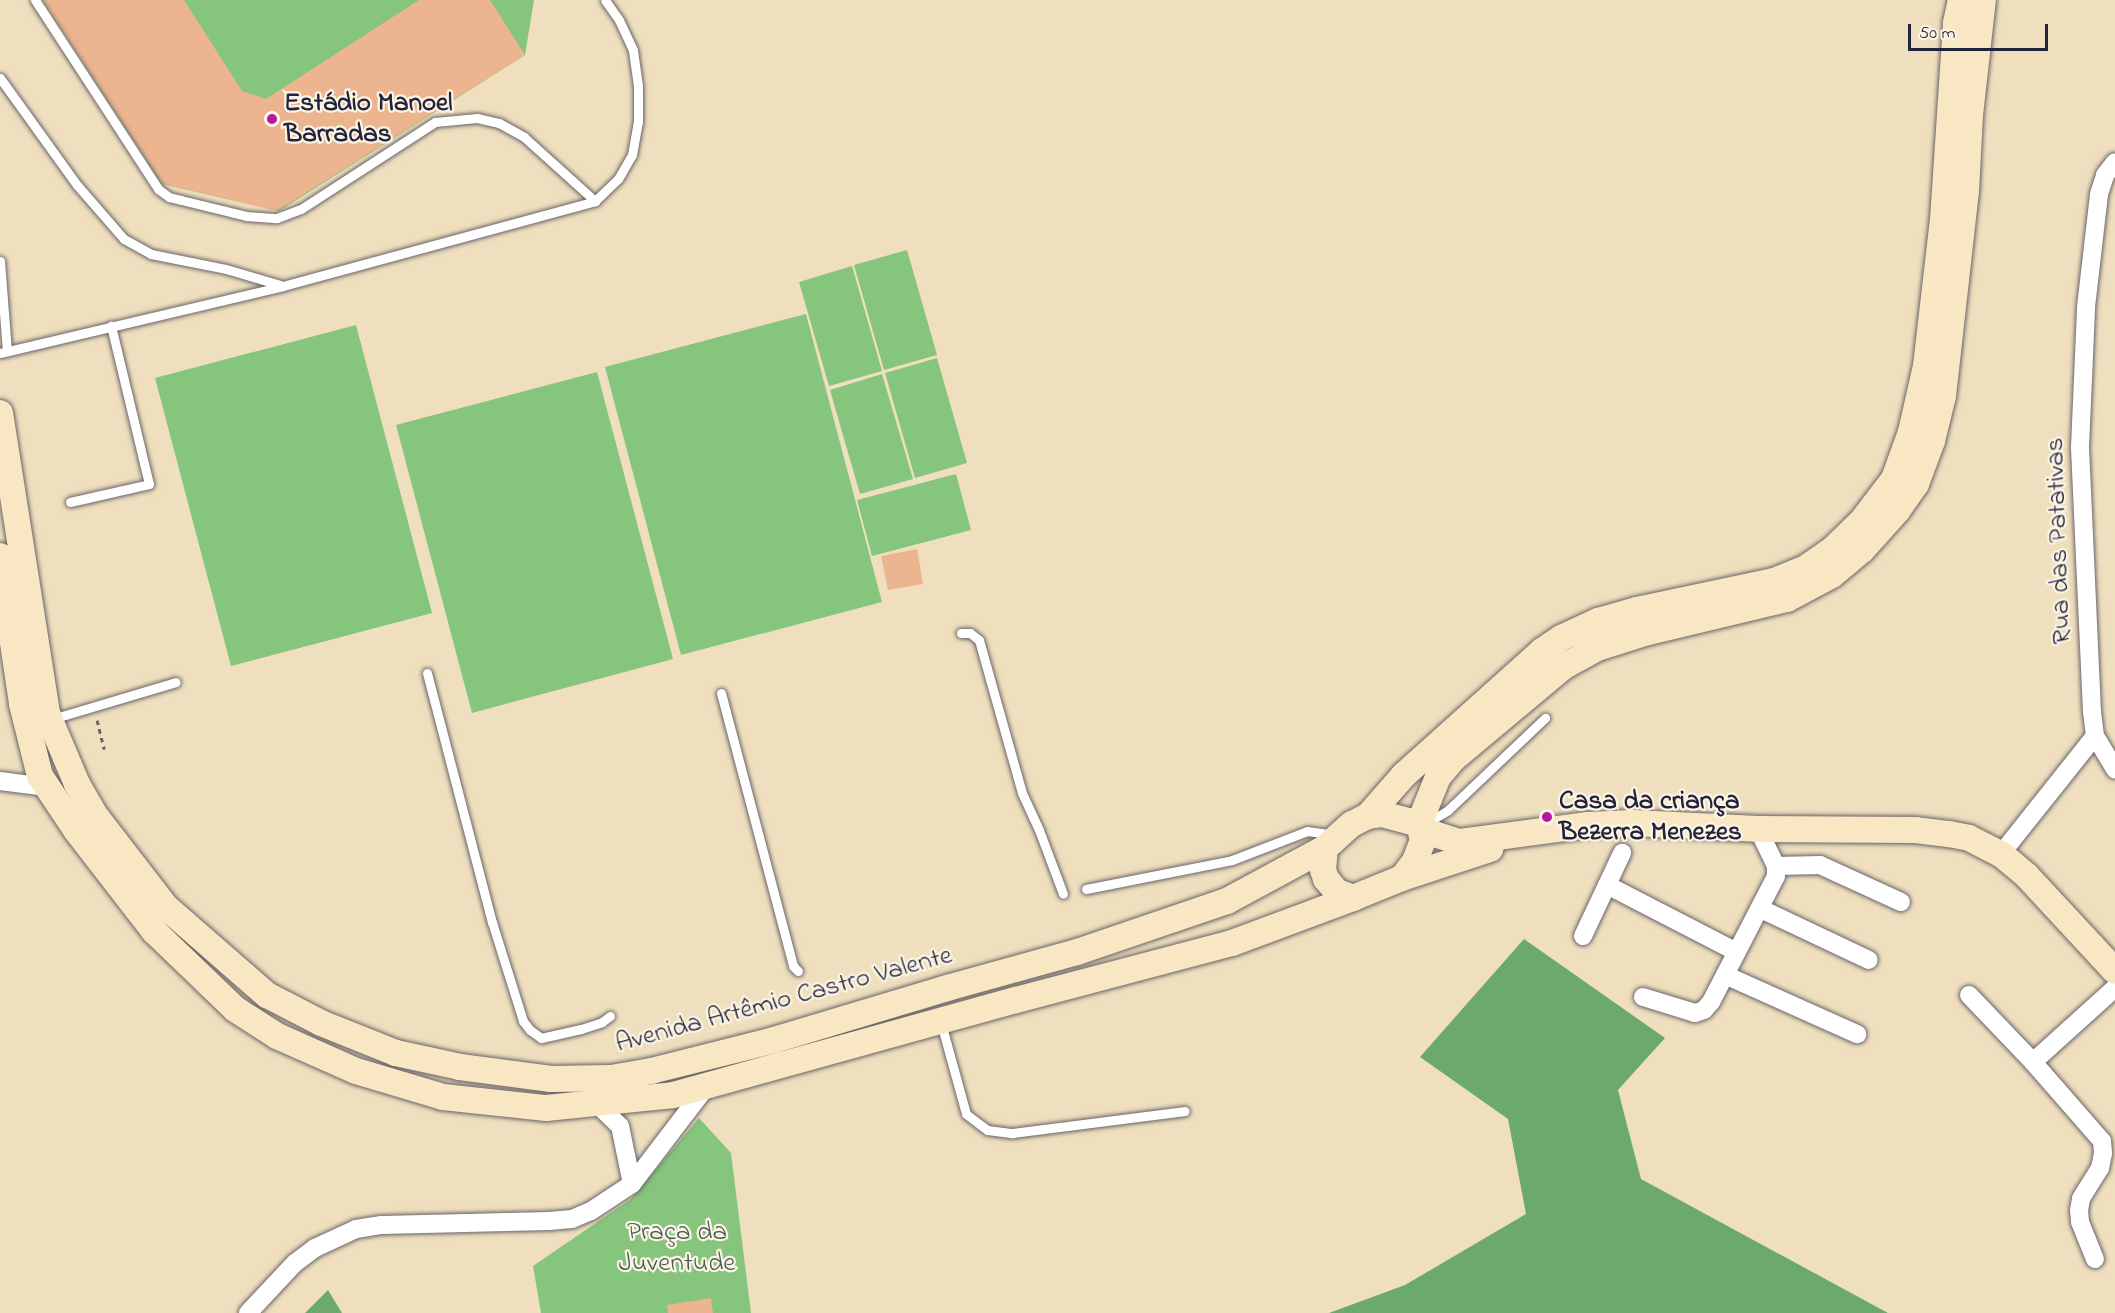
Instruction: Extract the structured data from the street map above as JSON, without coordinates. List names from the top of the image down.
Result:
{
  "streets": {
    "main road": ["Avenida Artêmio Castro Valente"],
    "street": ["Rua das Patativas"]
  },
  "parks": ["Praça da Juventude"],
  "places": ["Estádio Manoel Barradas", "Casa da criança Bezerra Menezes"],
  "scale_bar": "50 m"
}
